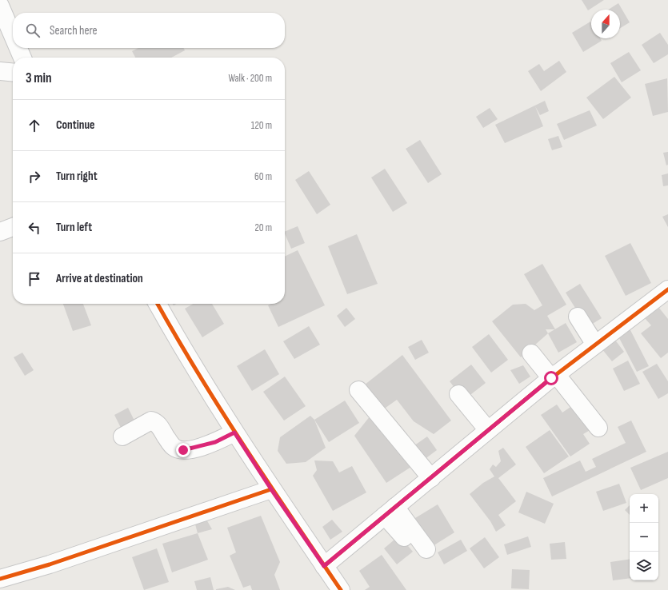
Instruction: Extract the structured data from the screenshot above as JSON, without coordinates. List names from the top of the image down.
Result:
{
  "north": "top",
  "page": {
    "search": "Search here",
    "heading": ["3 min", "Walk · 200 m"],
    "list": [
      ["Continue", "120 m"],
      ["Turn right", "60 m"],
      ["Turn left", "20 m"],
      "Arrive at destination"
    ],
    "map_buttons": ["+", "−"]
  }
}
